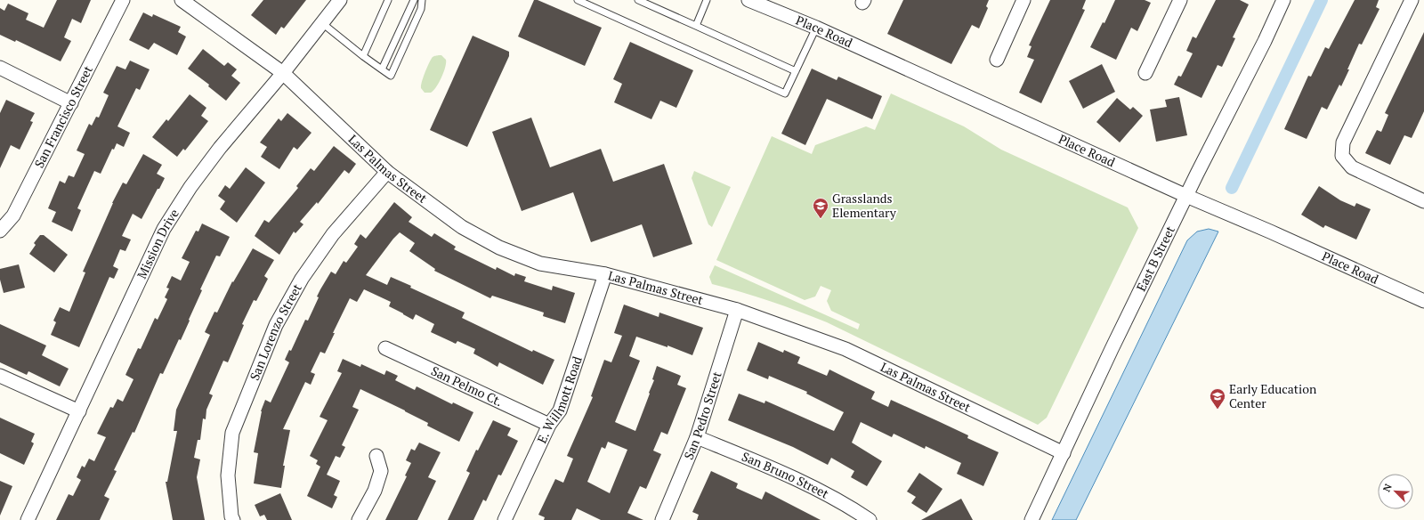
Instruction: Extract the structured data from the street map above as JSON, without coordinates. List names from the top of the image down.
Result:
{
  "streets": {
    "street": [
      "Place Road",
      "San Francisco Street",
      "Las Palmas Street",
      "Mission Drive",
      "East B Street",
      "San Lorenzo Street",
      "San Pelmo Ct.",
      "E. Willmott Road",
      "San Pedro Street",
      "San Bruno Street"
    ]
  },
  "crossings": [
    ["Place Road", "East B Street"],
    ["Las Palmas Street", "Mission Drive"],
    ["Las Palmas Street", "East B Street"],
    ["Las Palmas Street", "San Lorenzo Street"],
    ["Las Palmas Street", "E. Willmott Road"],
    ["Las Palmas Street", "San Pedro Street"],
    ["San Pelmo Ct.", "E. Willmott Road"],
    ["San Pedro Street", "San Bruno Street"]
  ],
  "places": {
    "school or university": ["Grasslands Elementary", "Early Education Center"]
  },
  "north": "top left"
}
